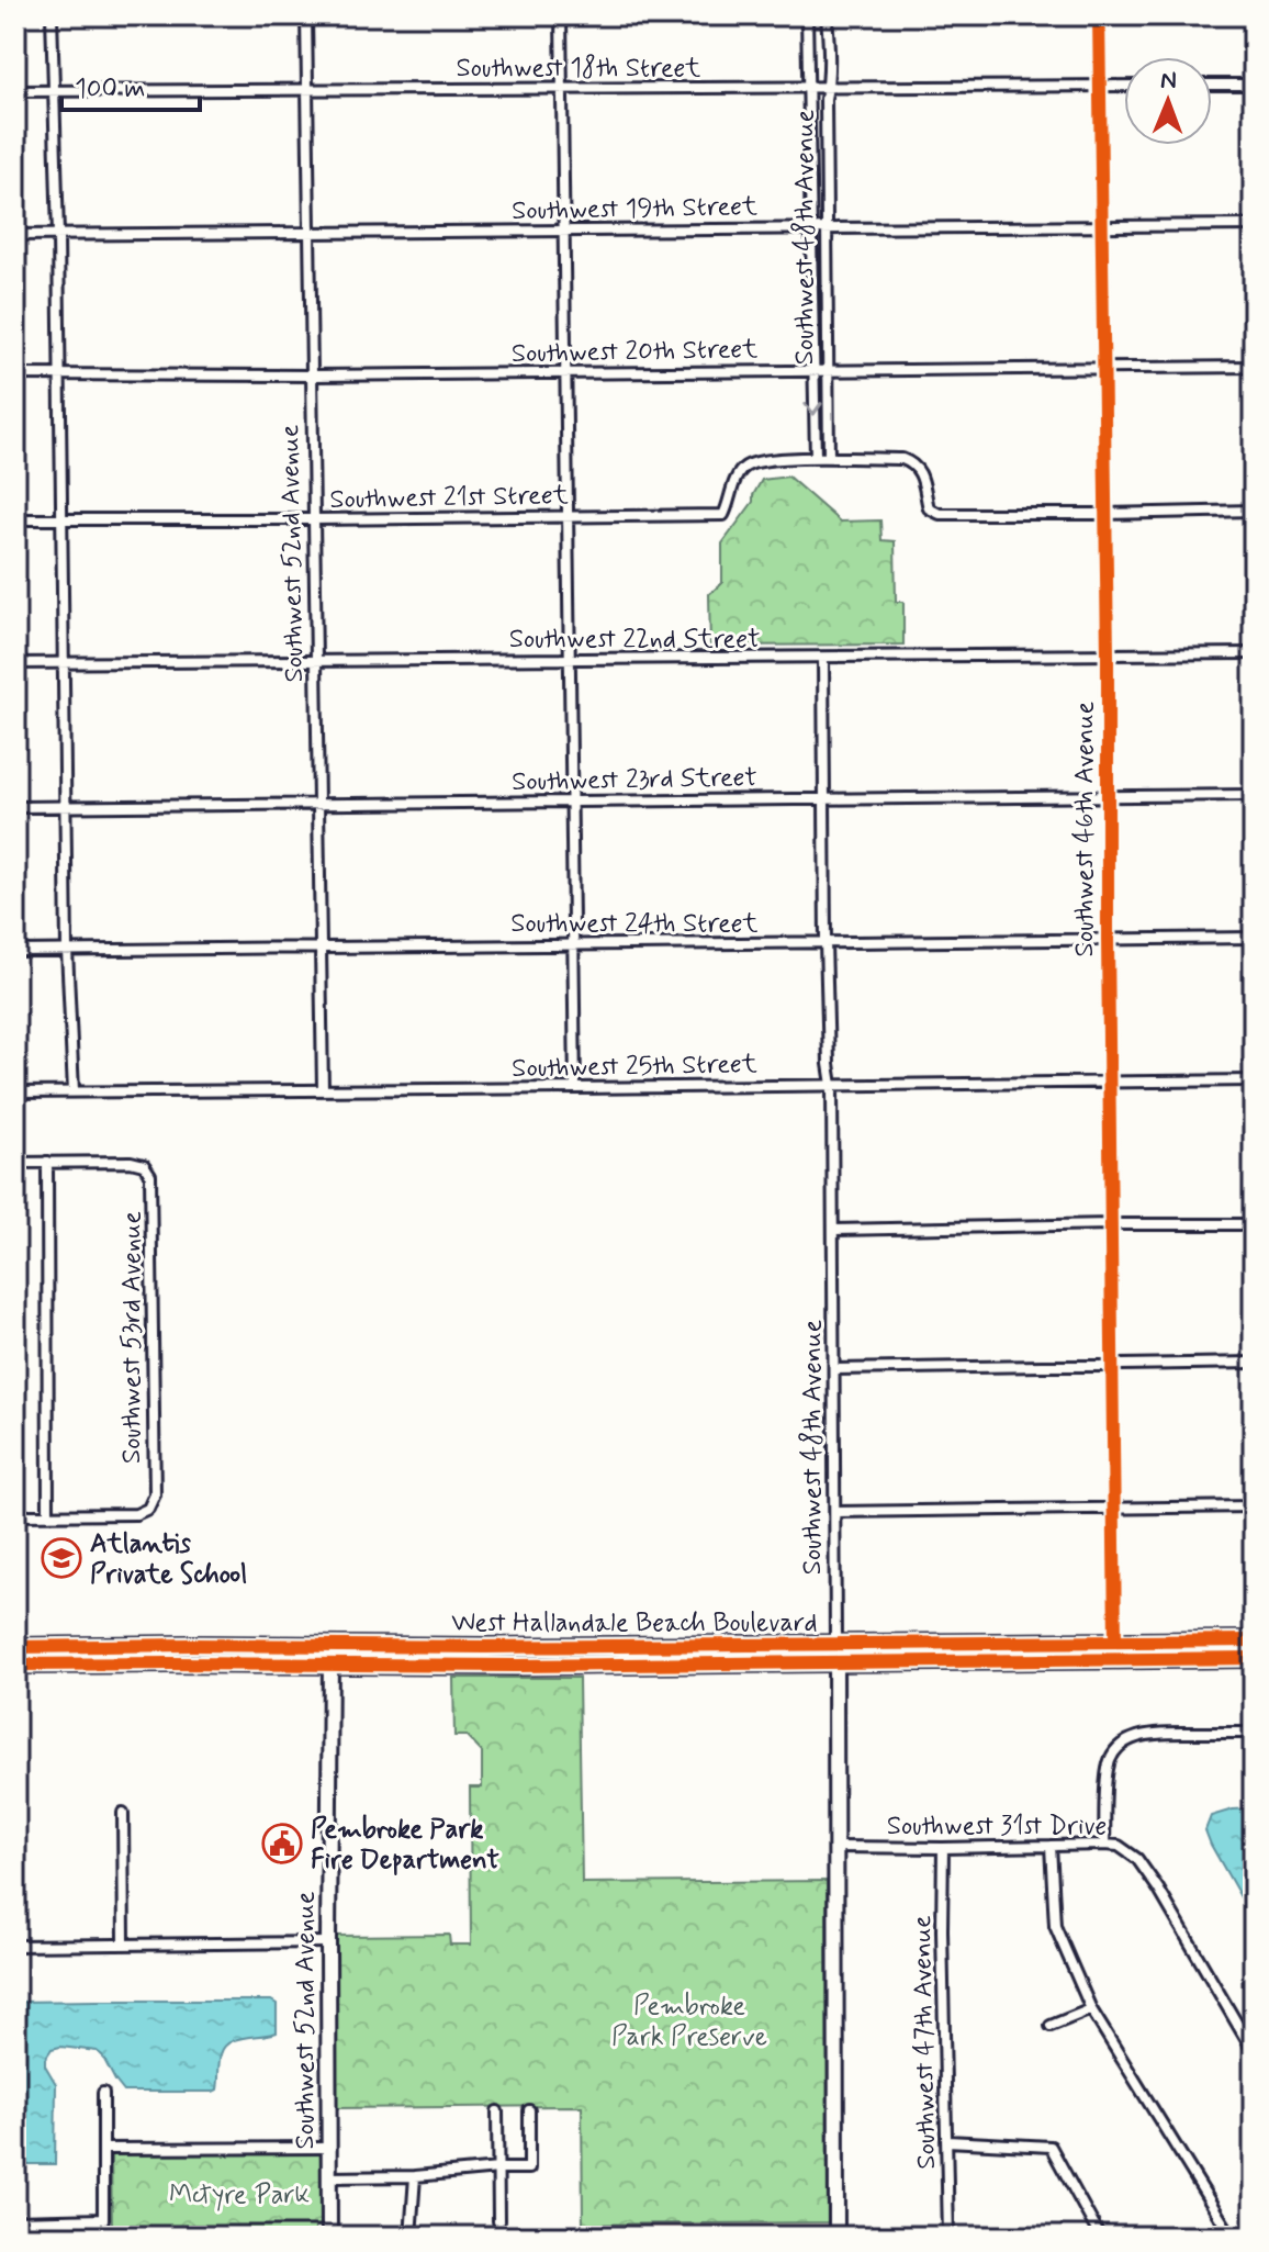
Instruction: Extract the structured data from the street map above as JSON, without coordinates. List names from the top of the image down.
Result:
{
  "streets": {
    "main road": ["West Hallandale Beach Boulevard"],
    "street": [
      "Southwest 18th Street",
      "Southwest 19th Street",
      "Southwest 48th Avenue",
      "Southwest 20th Street",
      "Southwest 21st Street",
      "Southwest 52nd Avenue",
      "Southwest 22nd Street",
      "Southwest 23rd Street",
      "Southwest 46th Avenue",
      "Southwest 24th Street",
      "Southwest 25th Street",
      "Southwest 53rd Avenue",
      "Southwest 31st Drive",
      "Southwest 47th Avenue"
    ]
  },
  "crossings": [
    ["Southwest 18th Street", "Southwest 48th Avenue"],
    ["Southwest 18th Street", "Southwest 52nd Avenue"],
    ["Southwest 18th Street", "Southwest 46th Avenue"],
    ["Southwest 19th Street", "Southwest 48th Avenue"],
    ["Southwest 19th Street", "Southwest 52nd Avenue"],
    ["Southwest 19th Street", "Southwest 46th Avenue"],
    ["Southwest 48th Avenue", "Southwest 20th Street"],
    ["Southwest 48th Avenue", "Southwest 21st Street"],
    ["Southwest 48th Avenue", "Southwest 22nd Street"],
    ["Southwest 48th Avenue", "Southwest 23rd Street"],
    ["Southwest 48th Avenue", "Southwest 24th Street"],
    ["Southwest 48th Avenue", "Southwest 25th Street"],
    ["Southwest 48th Avenue", "West Hallandale Beach Boulevard"],
    ["Southwest 48th Avenue", "Southwest 31st Drive"],
    ["Southwest 20th Street", "Southwest 52nd Avenue"],
    ["Southwest 20th Street", "Southwest 46th Avenue"],
    ["Southwest 21st Street", "Southwest 52nd Avenue"],
    ["Southwest 52nd Avenue", "Southwest 22nd Street"],
    ["Southwest 52nd Avenue", "Southwest 23rd Street"],
    ["Southwest 52nd Avenue", "Southwest 24th Street"],
    ["Southwest 52nd Avenue", "Southwest 25th Street"],
    ["Southwest 52nd Avenue", "West Hallandale Beach Boulevard"],
    ["Southwest 22nd Street", "Southwest 46th Avenue"],
    ["Southwest 23rd Street", "Southwest 46th Avenue"],
    ["Southwest 46th Avenue", "Southwest 24th Street"],
    ["Southwest 46th Avenue", "Southwest 25th Street"],
    ["Southwest 46th Avenue", "West Hallandale Beach Boulevard"],
    ["Southwest 31st Drive", "Southwest 47th Avenue"]
  ],
  "parks": ["Pembroke Park Preserve", "Mctyre Park"],
  "places": {
    "school or university": ["Atlantis Private School"],
    "public building": ["Pembroke Park Fire Department"]
  },
  "scale_bar": "100 m",
  "north": "top"
}
